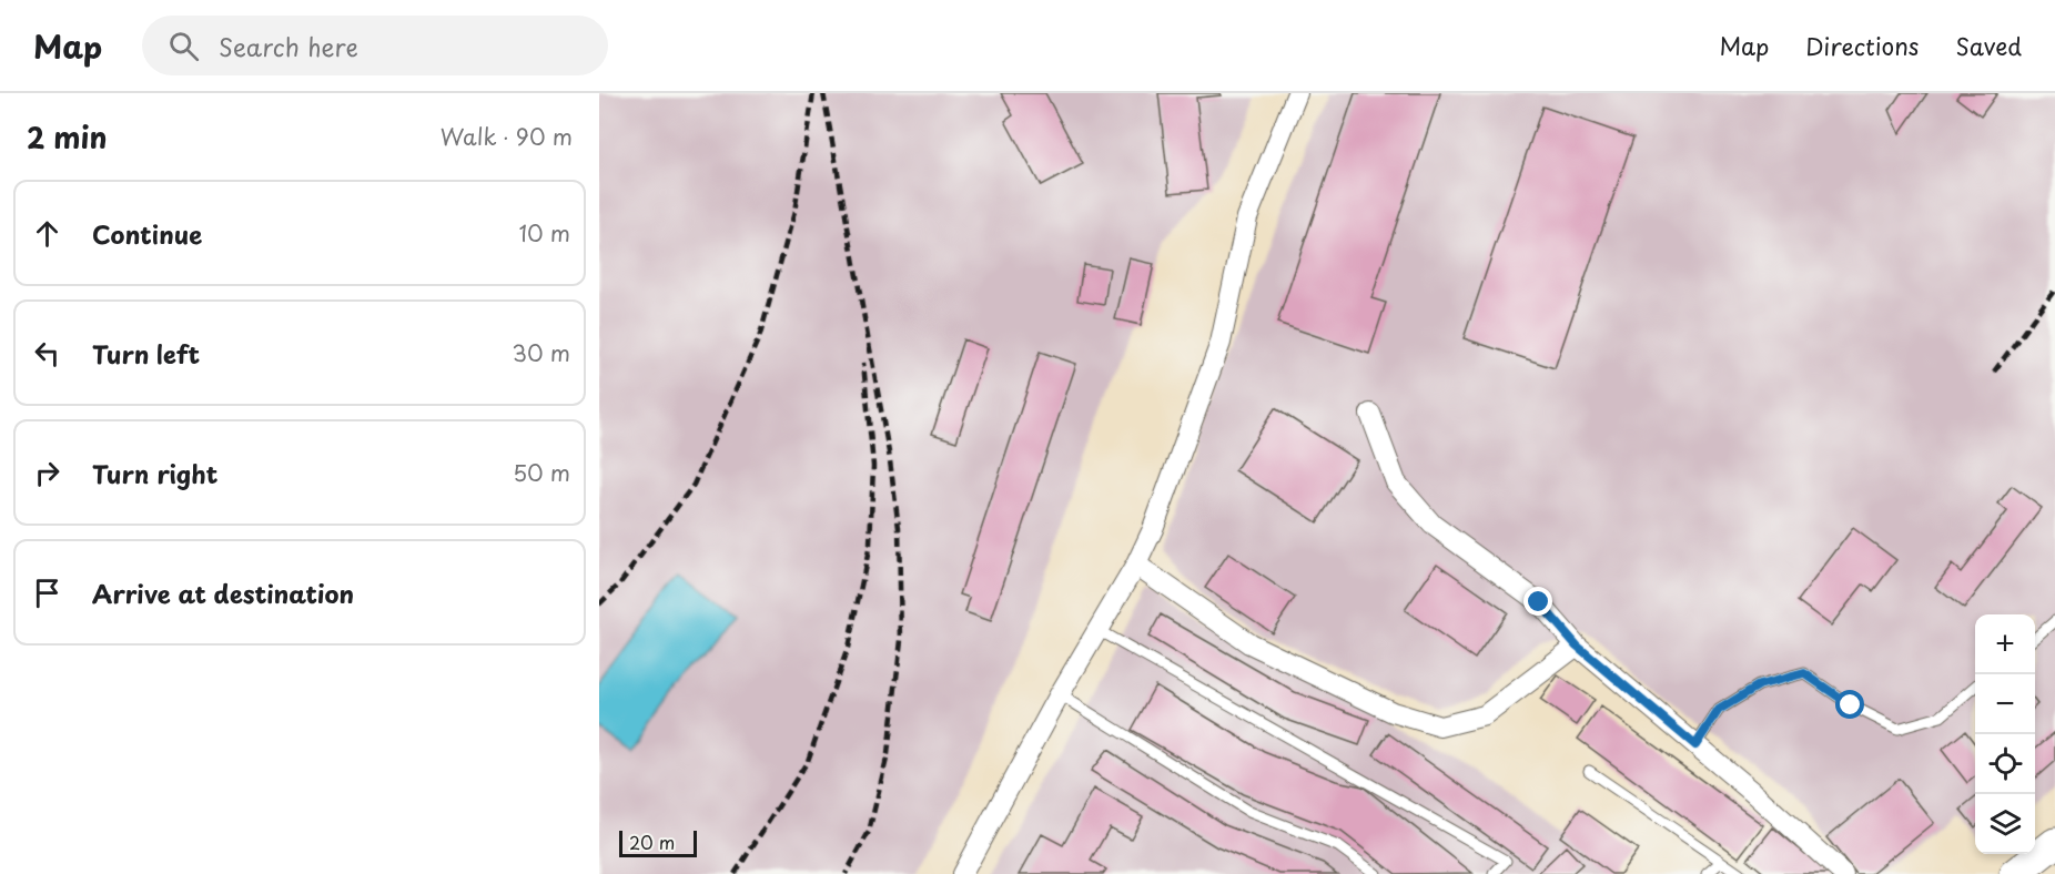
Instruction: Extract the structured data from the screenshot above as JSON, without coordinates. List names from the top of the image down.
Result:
{
  "scale_bar": "20 m",
  "page": {
    "header": "Map",
    "search": "Search here",
    "nav": ["Map", "Directions", "Saved"],
    "heading": ["2 min", "Walk · 90 m"],
    "list": [
      ["Continue", "10 m"],
      ["Turn left", "30 m"],
      ["Turn right", "50 m"],
      "Arrive at destination"
    ],
    "map_buttons": ["+", "−"],
    "scale": "20 m"
  }
}
